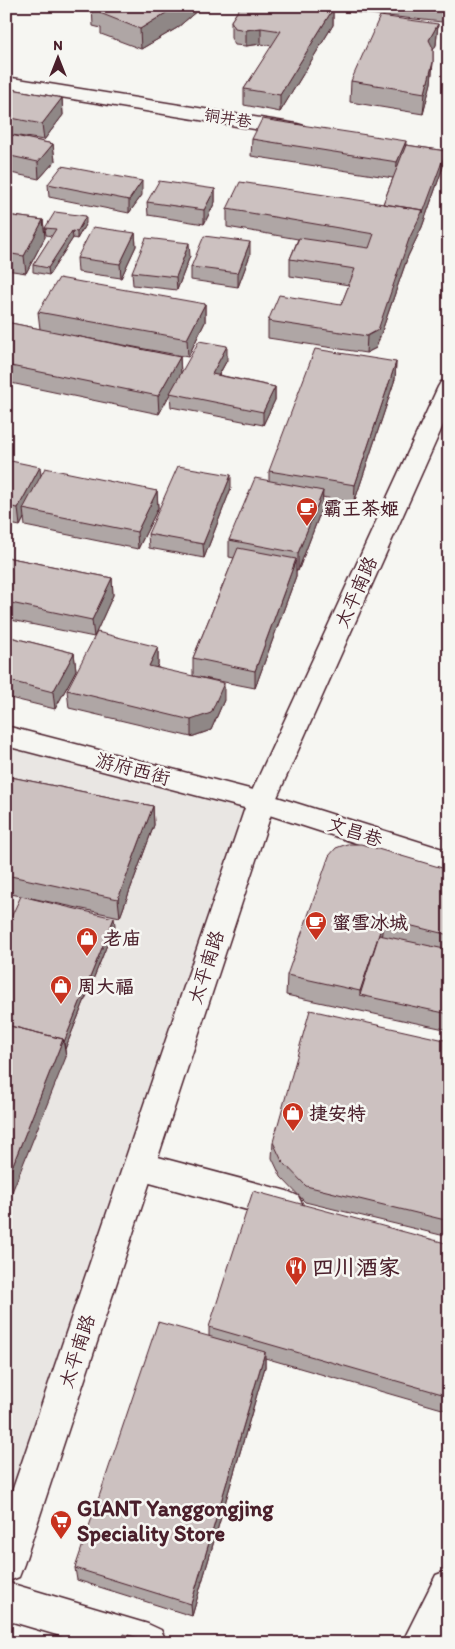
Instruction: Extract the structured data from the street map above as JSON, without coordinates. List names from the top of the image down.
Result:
{
  "streets": {
    "main road": [
      "铜井巷",
      "太平南路",
      "游府西街",
      "文昌巷"
    ]
  },
  "crossings": [
    ["太平南路", "游府西街"],
    ["太平南路", "文昌巷"],
    ["游府西街", "文昌巷"]
  ],
  "places": {
    "cafe": ["霸王茶姬", "蜜雪冰城"],
    "shop": ["老庙", "周大福", "捷安特"],
    "restaurant": ["四川酒家"],
    "supermarket": ["GIANT Yanggongjing Speciality Store"]
  },
  "north": "top"
}
